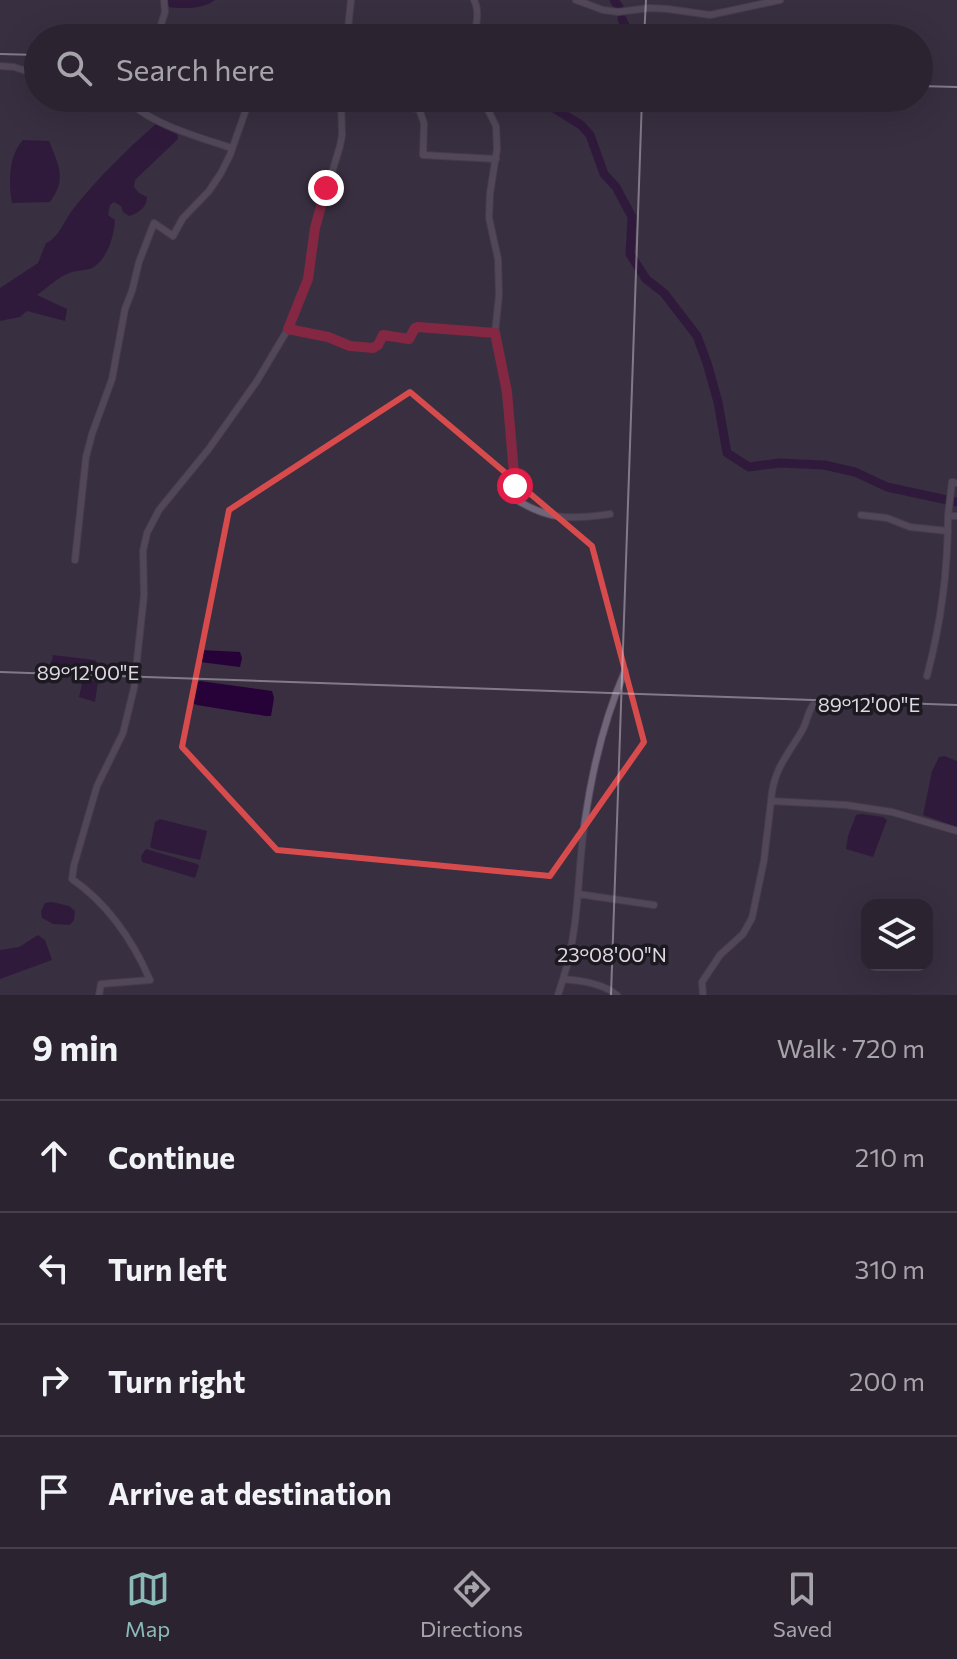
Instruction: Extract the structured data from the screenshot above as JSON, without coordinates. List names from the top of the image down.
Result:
{
  "page": {
    "search": "Search here",
    "heading": ["9 min", "Walk · 720 m"],
    "list": [
      ["Continue", "210 m"],
      ["Turn left", "310 m"],
      ["Turn right", "200 m"],
      "Arrive at destination"
    ],
    "nav": ["Map", "Directions", "Saved"]
  },
  "coordinates": ["89°12'00\"E", "23°08'00\"N"]
}
